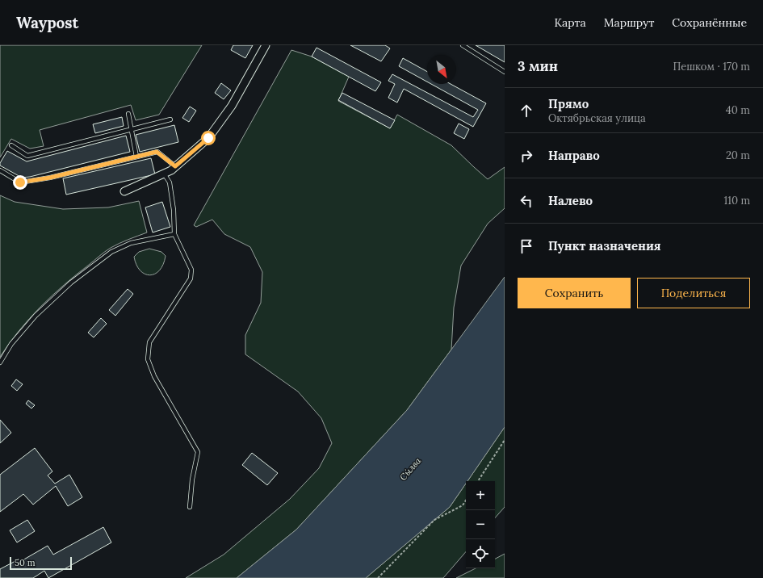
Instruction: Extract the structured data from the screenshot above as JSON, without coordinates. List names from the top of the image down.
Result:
{
  "water": ["Сы́лва"],
  "scale_bar": "50 m",
  "north": "bottom right",
  "page": {
    "header": "Waypost",
    "nav": ["Карта", "Маршрут", "Сохранённые"],
    "heading": ["3 мин", "Пешком · 170 m"],
    "list": [
      ["Прямо", "Октябрьская улица", "40 m"],
      ["Направо", "20 m"],
      ["Налево", "110 m"],
      "Пункт назначения"
    ],
    "buttons": ["Сохранить", "Поделиться"],
    "map_buttons": ["+", "−"],
    "scale": "50 m"
  }
}
